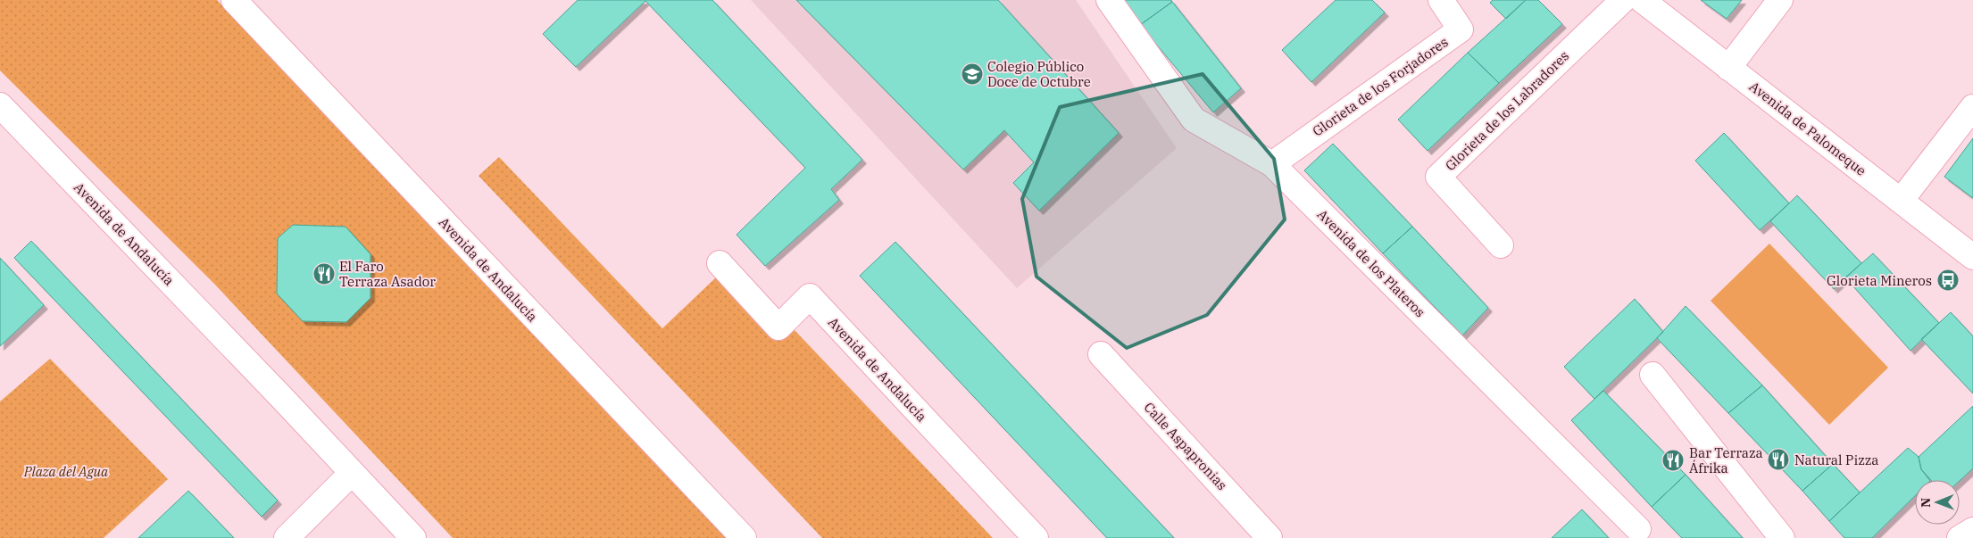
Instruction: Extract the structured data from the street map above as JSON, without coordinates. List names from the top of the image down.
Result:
{
  "streets": {
    "street": [
      "Glorieta de los Forjadores",
      "Glorieta de los Labradores",
      "Avenida de Palomeque",
      "Avenida de Andalucía",
      "Avenida de los Plateros",
      "Calle Aspapronias"
    ]
  },
  "crossings": [
    ["Glorieta de los Forjadores", "Avenida de los Plateros"]
  ],
  "parks": ["Plaza del Agua"],
  "places": {
    "school or university": ["Colegio Público Doce de Octubre"],
    "restaurant": ["El Faro Terraza Asador", "Natural Pizza", "Bar Terraza Áfrika"],
    "bus stop": ["Glorieta Mineros"]
  },
  "north": "left"
}
